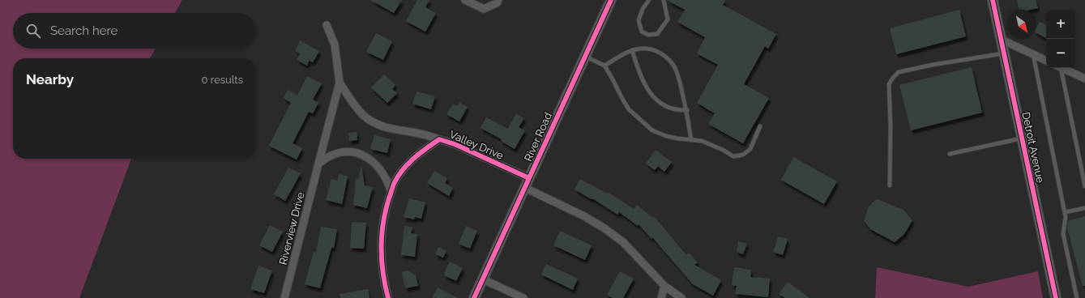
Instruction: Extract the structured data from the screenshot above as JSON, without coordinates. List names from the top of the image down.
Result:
{
  "streets": {
    "street": [
      "River Road",
      "Valley Drive",
      "Detroit Avenue",
      "Riverview Drive"
    ]
  },
  "crossings": [
    ["River Road", "Valley Drive"],
    ["Valley Drive", "Riverview Drive"]
  ],
  "north": "bottom right",
  "page": {
    "map_buttons": ["+", "−"],
    "search": "Search here",
    "heading": ["Nearby", "0 results"]
  }
}
